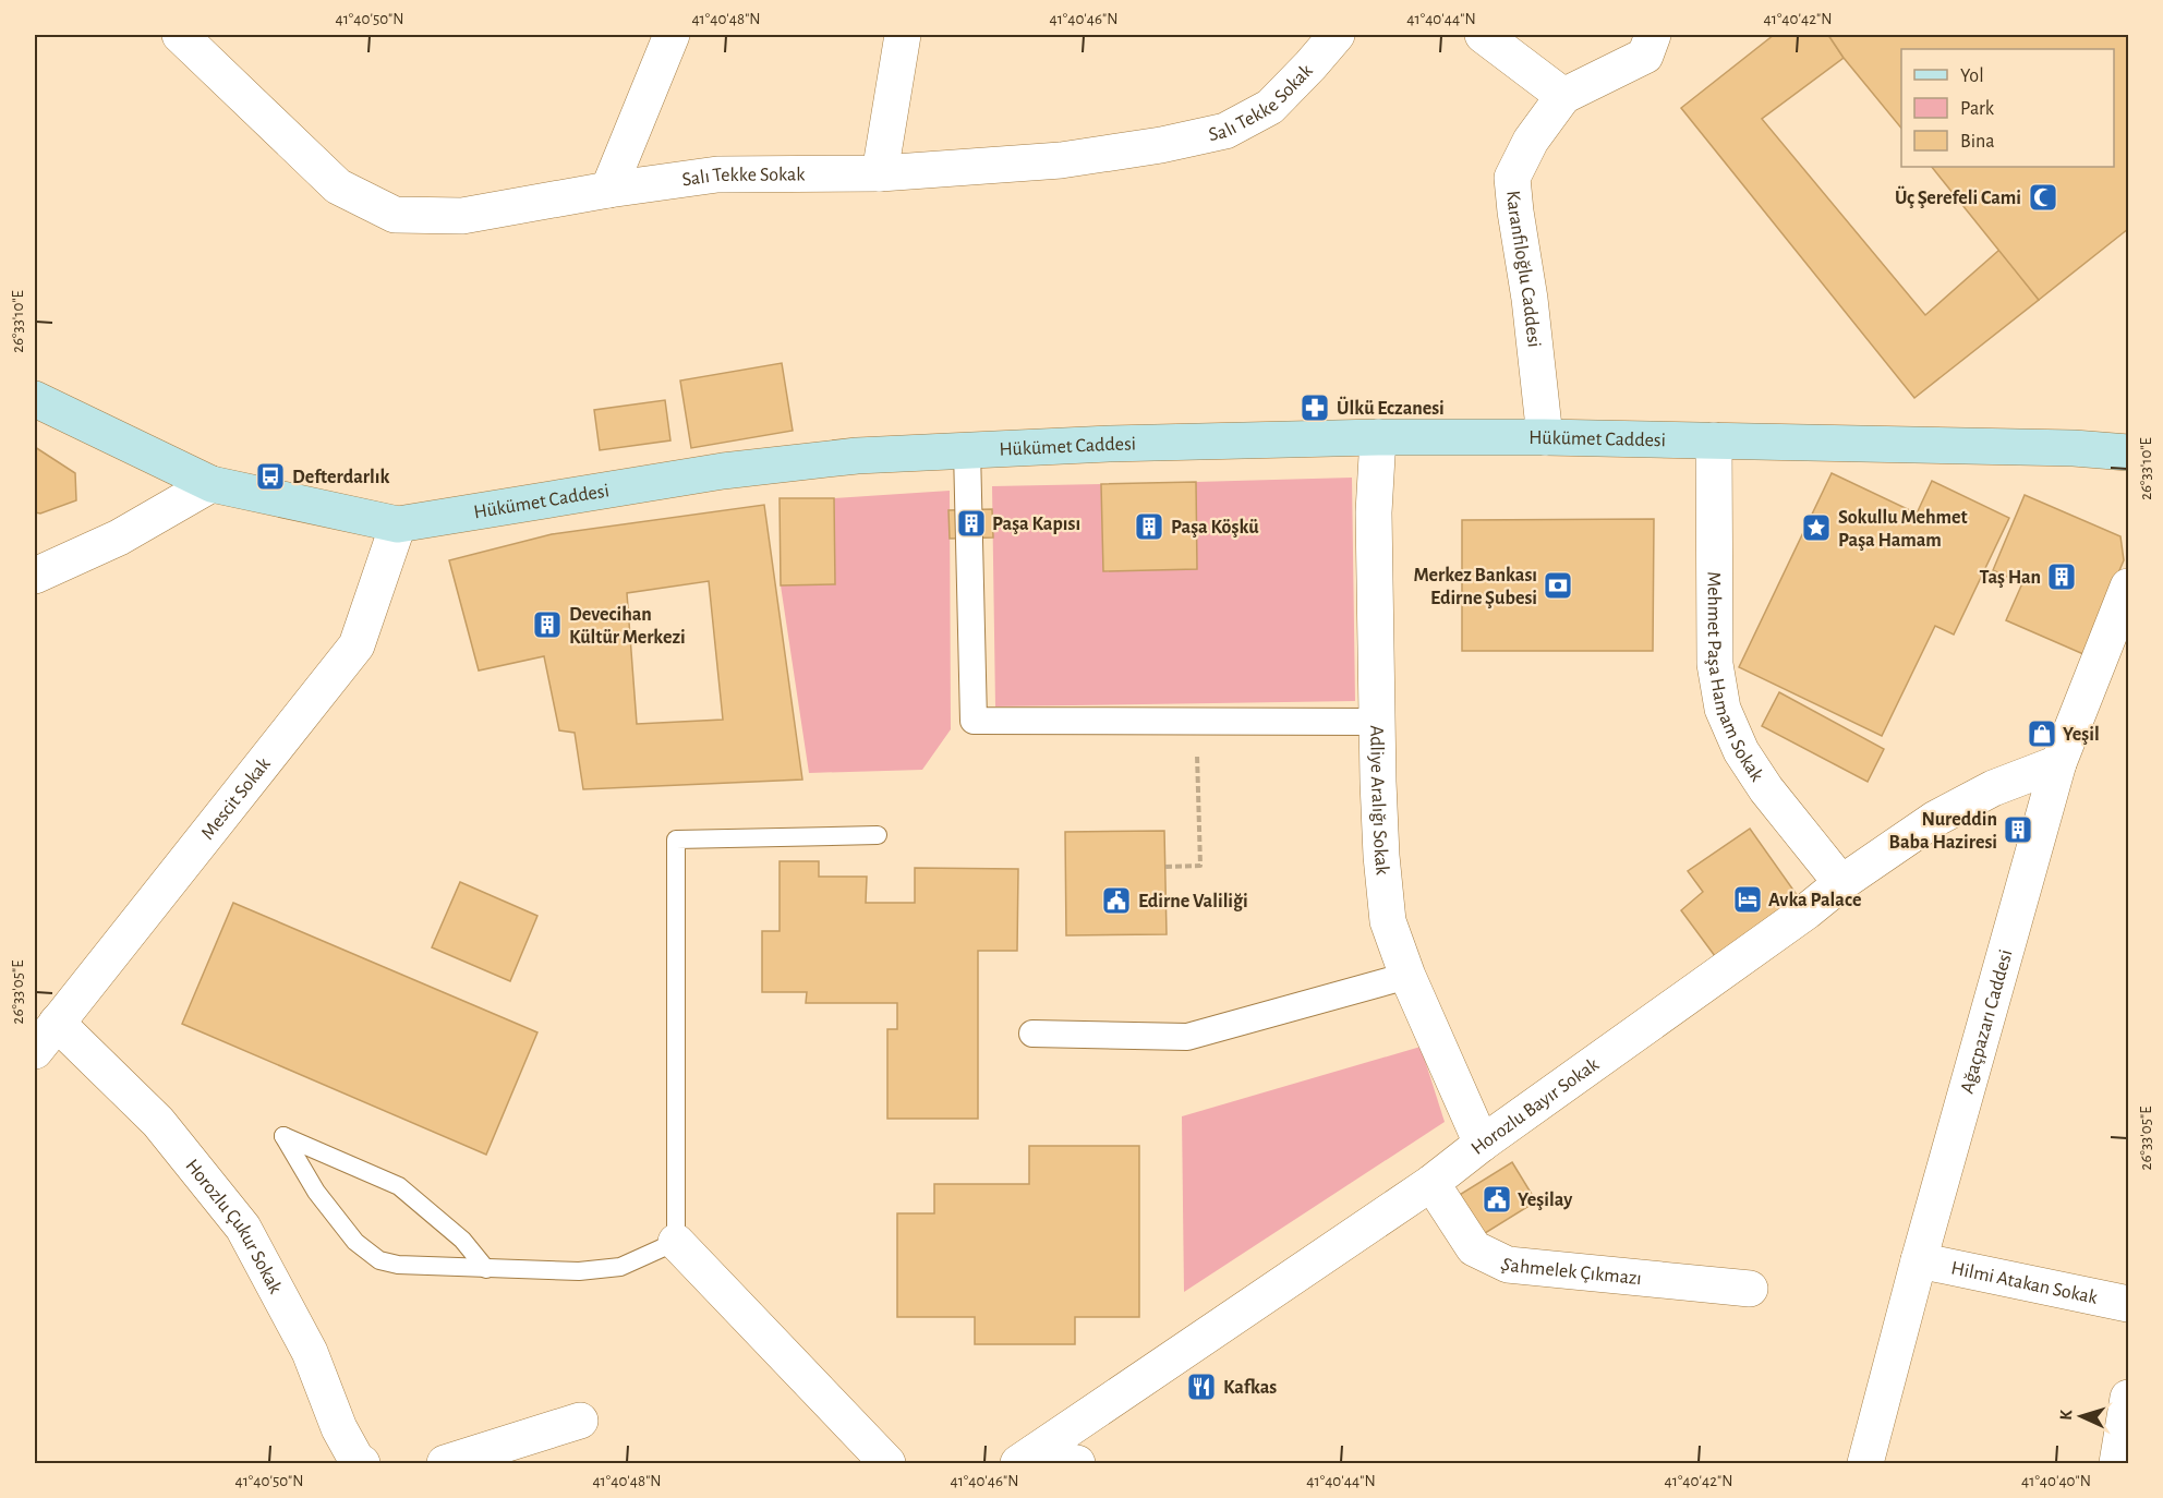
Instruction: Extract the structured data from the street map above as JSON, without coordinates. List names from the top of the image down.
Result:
{
  "streets": {
    "main road": ["Hükümet Caddesi"],
    "street": [
      "Salı Tekke Sokak",
      "Karanfiloğlu Caddesi",
      "Mehmet Paşa Hamam Sokak",
      "Mescit Sokak",
      "Adliye Aralığı Sokak",
      "Ağaçpazarı Caddesi",
      "Horozlu Bayır Sokak",
      "Horozlu Çukur Sokak",
      "Şahmelek Çıkmazı",
      "Hilmi Atakan Sokak"
    ]
  },
  "crossings": [
    ["Karanfiloğlu Caddesi", "Hükümet Caddesi"],
    ["Hükümet Caddesi", "Mehmet Paşa Hamam Sokak"],
    ["Hükümet Caddesi", "Mescit Sokak"],
    ["Hükümet Caddesi", "Adliye Aralığı Sokak"],
    ["Mehmet Paşa Hamam Sokak", "Horozlu Bayır Sokak"],
    ["Mescit Sokak", "Horozlu Çukur Sokak"],
    ["Adliye Aralığı Sokak", "Horozlu Bayır Sokak"],
    ["Ağaçpazarı Caddesi", "Horozlu Bayır Sokak"],
    ["Ağaçpazarı Caddesi", "Hilmi Atakan Sokak"],
    ["Horozlu Bayır Sokak", "Şahmelek Çıkmazı"]
  ],
  "places": {
    "mosque": ["Üç Şerefeli Cami"],
    "pharmacy": ["Ülkü Eczanesi"],
    "bus stop": ["Defterdarlık"],
    "building": [
      "Paşa Kapısı",
      "Paşa Köşkü",
      "Taş Han",
      "Devecihan Kültür Merkezi",
      "Nureddin Baba Haziresi"
    ],
    "place": ["Sokullu Mehmet Paşa Hamam"],
    "bank": ["Merkez Bankası Edirne Şubesi"],
    "shop": ["Yeşil"],
    "hotel": ["Avka Palace"],
    "public building": ["Edirne Valiliği", "Yeşilay"],
    "restaurant": ["Kafkas"]
  },
  "legend": ["Yol", "Park", "Bina"],
  "north": "left",
  "coordinates": [
    "41°40'50\"N",
    "41°40'48\"N",
    "41°40'46\"N",
    "41°40'44\"N",
    "41°40'42\"N",
    "26°33'10\"E",
    "26°33'05\"E",
    "41°40'40\"N"
  ]
}
